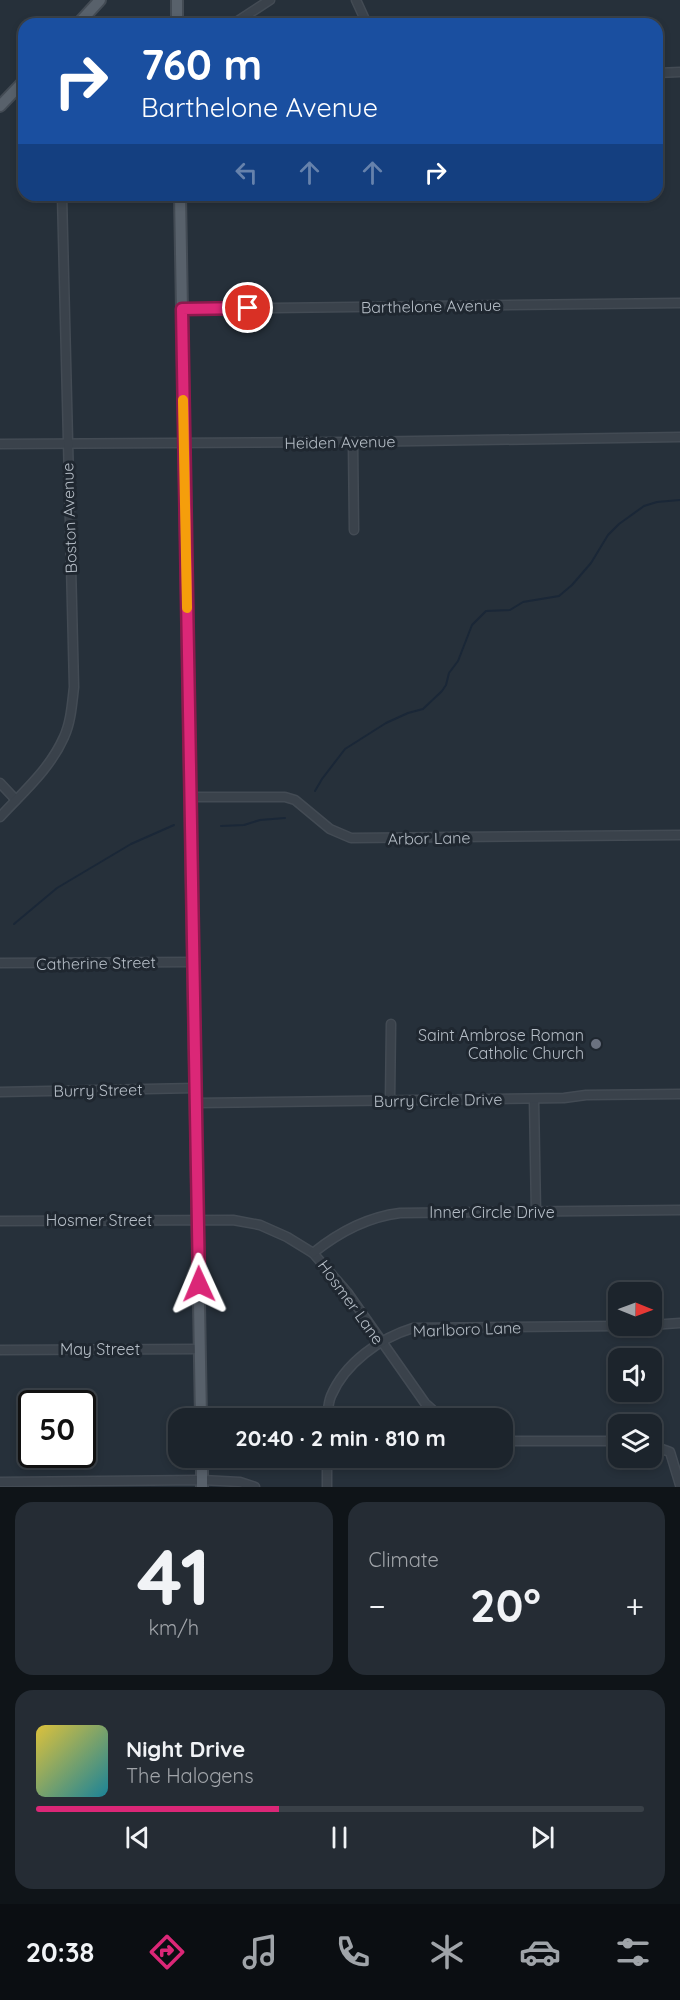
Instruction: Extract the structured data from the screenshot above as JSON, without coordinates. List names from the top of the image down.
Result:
{
  "streets": {
    "street": [
      "Barthelone Avenue",
      "Heiden Avenue",
      "Boston Avenue",
      "Arbor Lane",
      "Catherine Street",
      "Burry Street",
      "Burry Circle Drive",
      "Inner Circle Drive",
      "Hosmer Street",
      "Hosmer Lane",
      "Marlboro Lane",
      "May Street"
    ]
  },
  "crossings": [
    ["Heiden Avenue", "Boston Avenue"],
    ["Inner Circle Drive", "Hosmer Lane"],
    ["Hosmer Street", "Hosmer Lane"],
    ["Hosmer Lane", "Marlboro Lane"]
  ],
  "places": ["Saint Ambrose Roman Catholic Church"],
  "north": "right",
  "page": {
    "turn": ["760 m", "Barthelone Avenue"],
    "limit": "50",
    "trip": "20:40 · 2 min · 810 m",
    "tile": [
      ["41", "km/h"],
      "Climate"
    ],
    "heat": ["−", "20°", "+"],
    "song": ["Night Drive", "The Halogens"],
    "tabs": "20:38"
  }
}
